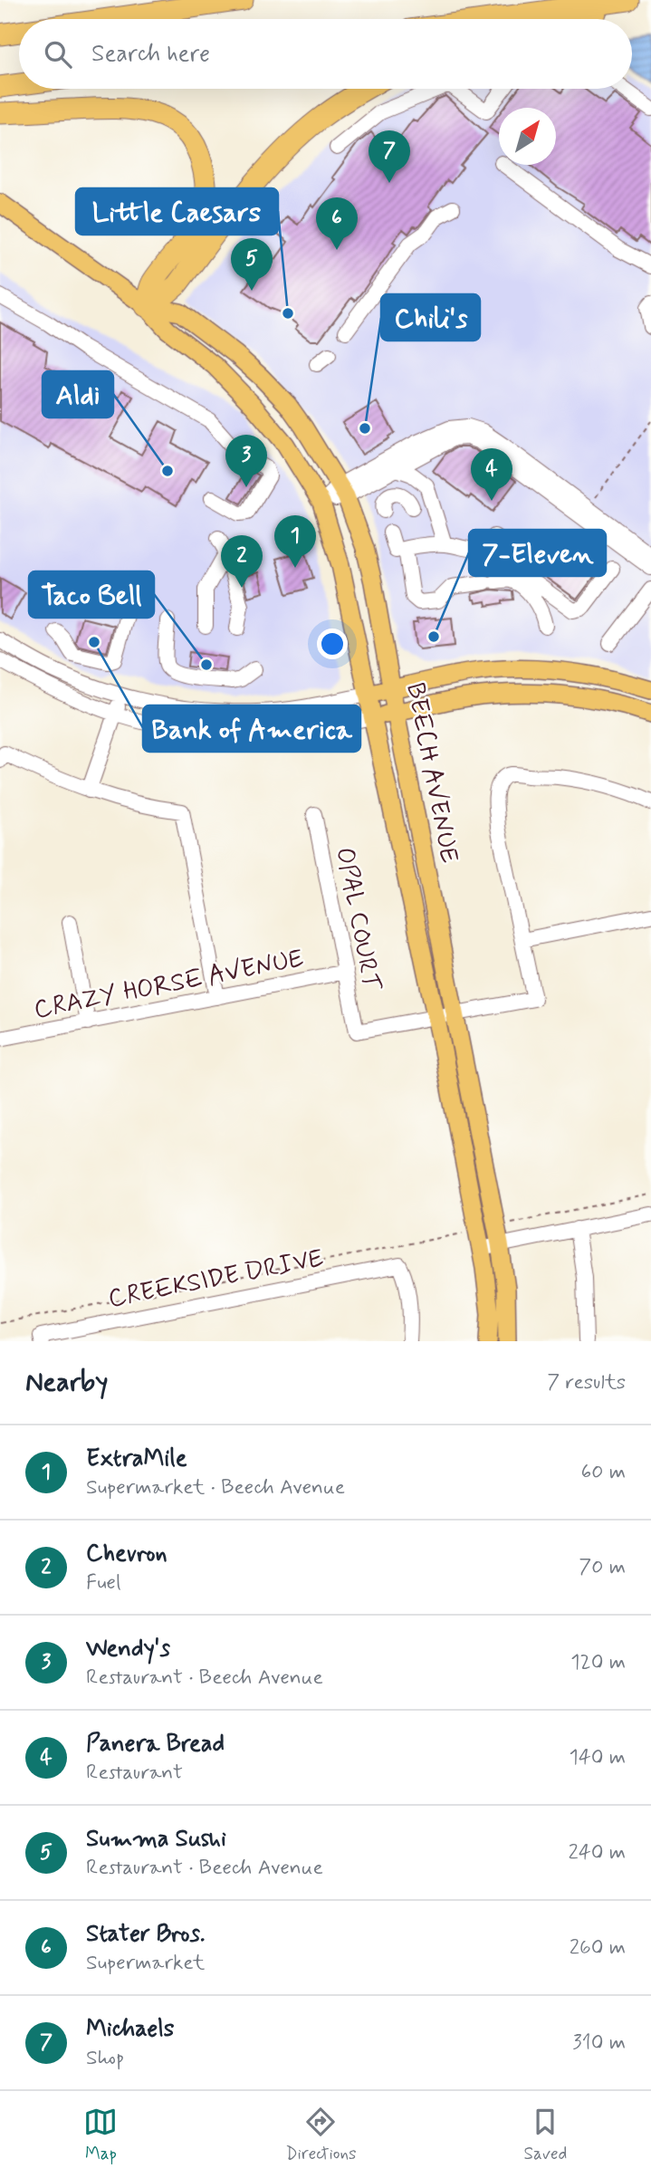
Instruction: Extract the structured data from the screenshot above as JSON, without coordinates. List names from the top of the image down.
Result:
{
  "streets": {
    "main road": ["BEECH AVENUE"],
    "street": ["OPAL COURT", "CRAZY HORSE AVENUE", "CREEKSIDE DRIVE"]
  },
  "crossings": [
    ["BEECH AVENUE", "OPAL COURT"],
    ["OPAL COURT", "CRAZY HORSE AVENUE"]
  ],
  "places": [
    "Little Caesars",
    "Chili's",
    "Aldi",
    "7-Eleven",
    "Bank of America",
    "Taco Bell"
  ],
  "north": "top right",
  "page": {
    "search": "Search here",
    "pins": [
      "7",
      "6",
      "5",
      "3",
      "4",
      "1",
      "2"
    ],
    "heading": ["Nearby", "7 results"],
    "list": [
      {
        "mark": "1",
        "name": "ExtraMile",
        "note": "Supermarket · Beech Avenue",
        "value": "60 m"
      },
      {
        "mark": "2",
        "name": "Chevron",
        "note": "Fuel",
        "value": "70 m"
      },
      {
        "mark": "3",
        "name": "Wendy's",
        "note": "Restaurant · Beech Avenue",
        "value": "120 m"
      },
      {
        "mark": "4",
        "name": "Panera Bread",
        "note": "Restaurant",
        "value": "140 m"
      },
      {
        "mark": "5",
        "name": "Summa Sushi",
        "note": "Restaurant · Beech Avenue",
        "value": "240 m"
      },
      {
        "mark": "6",
        "name": "Stater Bros.",
        "note": "Supermarket",
        "value": "260 m"
      },
      {
        "mark": "7",
        "name": "Michaels",
        "note": "Shop",
        "value": "310 m"
      }
    ],
    "nav": ["Map", "Directions", "Saved"]
  }
}
